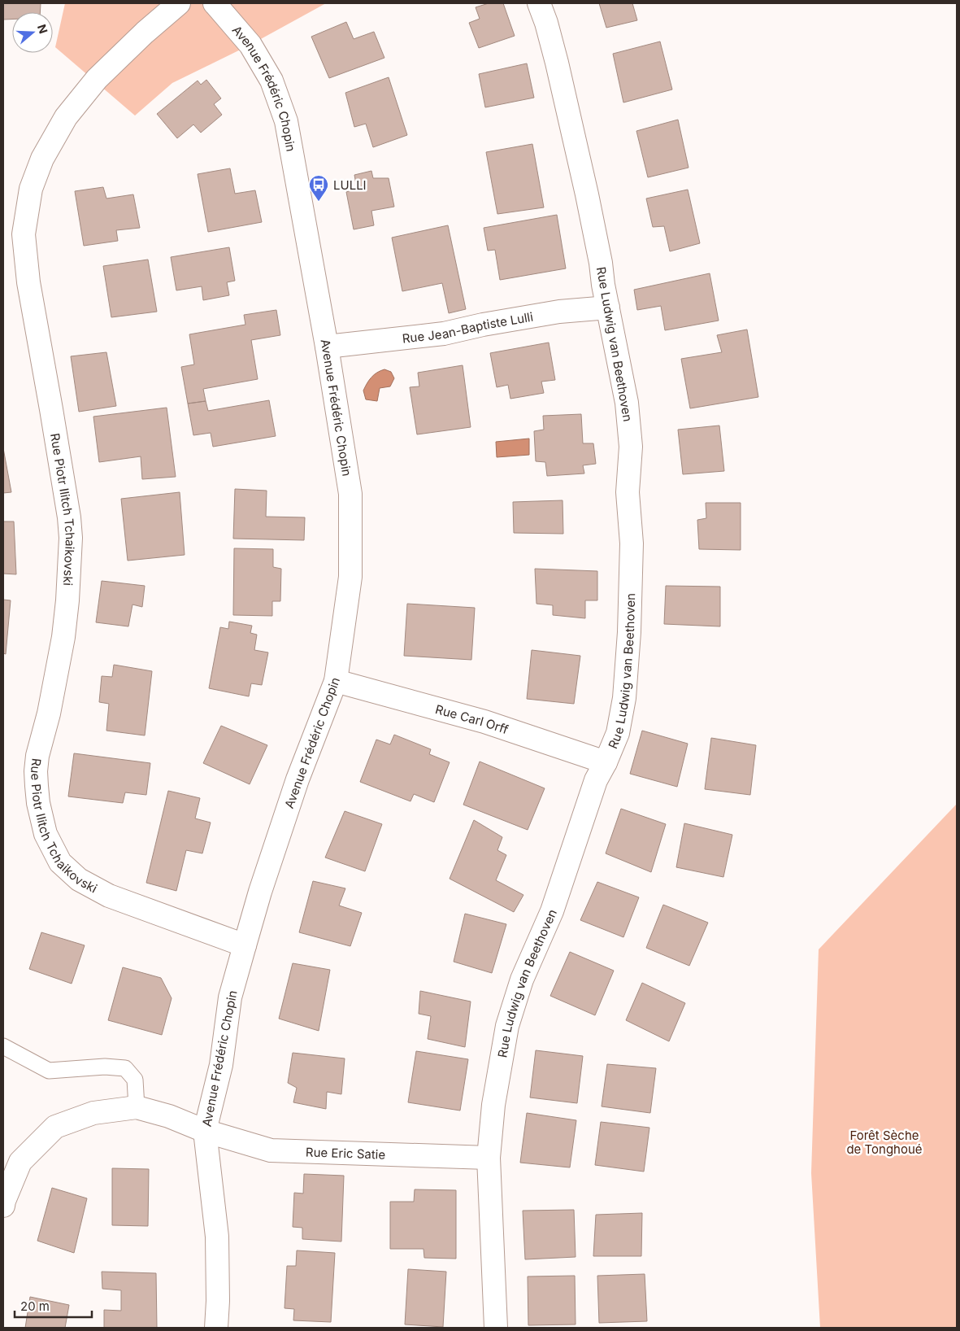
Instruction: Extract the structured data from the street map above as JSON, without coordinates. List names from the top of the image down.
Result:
{
  "streets": {
    "street": [
      "Avenue Frédéric Chopin",
      "Rue Jean-Baptiste Lulli",
      "Rue Ludwig van Beethoven",
      "Rue Piotr Ilitch Tchaikovski",
      "Rue Carl Orff",
      "Rue Eric Satie"
    ]
  },
  "crossings": [
    ["Avenue Frédéric Chopin", "Rue Jean-Baptiste Lulli"],
    ["Avenue Frédéric Chopin", "Rue Piotr Ilitch Tchaikovski"],
    ["Avenue Frédéric Chopin", "Rue Carl Orff"],
    ["Avenue Frédéric Chopin", "Rue Eric Satie"],
    ["Rue Jean-Baptiste Lulli", "Rue Ludwig van Beethoven"],
    ["Rue Ludwig van Beethoven", "Rue Carl Orff"],
    ["Rue Ludwig van Beethoven", "Rue Eric Satie"]
  ],
  "parks": ["Forêt Sèche de Tonghoué"],
  "places": {
    "bus stop": ["LULLI"]
  },
  "scale_bar": "20 m",
  "north": "right"
}
